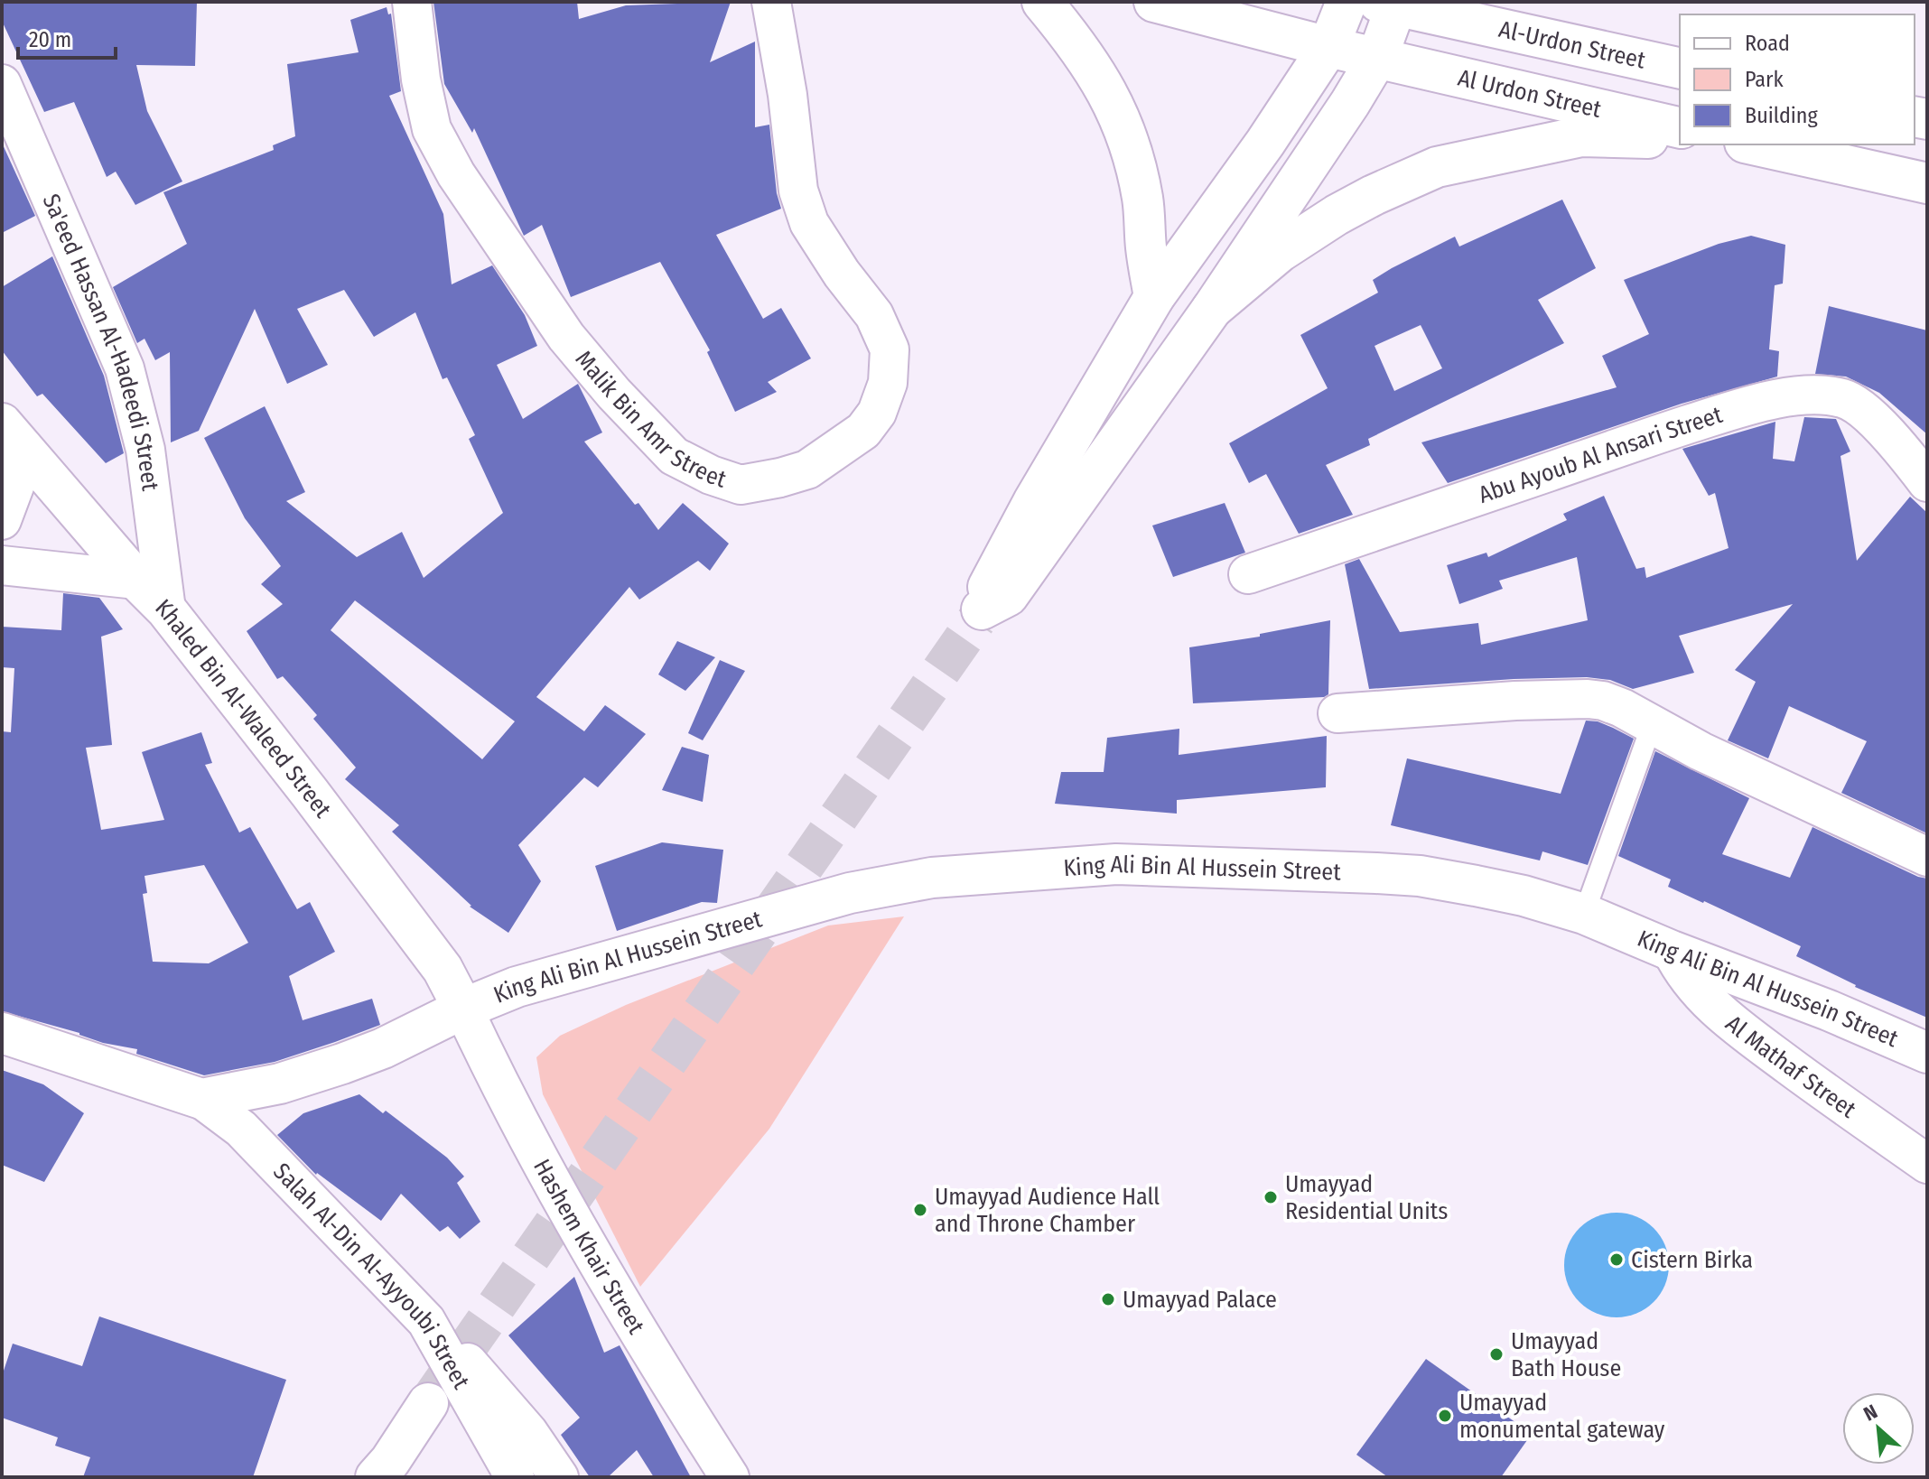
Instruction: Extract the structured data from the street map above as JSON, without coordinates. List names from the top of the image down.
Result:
{
  "streets": {
    "main road": [
      "Al-Urdon Street",
      "Al Urdon Street",
      "Khaled Bin Al-Waleed Street",
      "King Ali Bin Al Hussein Street",
      "Salah Al-Din Al-Ayyoubi Street"
    ],
    "street": [
      "Sa'eed Hassan Al-Hadeedi Street",
      "Malik Bin Amr Street",
      "Abu Ayoub Al Ansari Street",
      "Al Mathaf Street",
      "Hashem Khair Street"
    ]
  },
  "crossings": [
    ["Sa'eed Hassan Al-Hadeedi Street", "Khaled Bin Al-Waleed Street"],
    ["Khaled Bin Al-Waleed Street", "King Ali Bin Al Hussein Street"],
    ["Khaled Bin Al-Waleed Street", "Hashem Khair Street"],
    ["Khaled Bin Al-Waleed Street", "Salah Al-Din Al-Ayyoubi Street"],
    ["King Ali Bin Al Hussein Street", "Al Mathaf Street"],
    ["King Ali Bin Al Hussein Street", "Hashem Khair Street"],
    ["King Ali Bin Al Hussein Street", "Salah Al-Din Al-Ayyoubi Street"],
    ["Hashem Khair Street", "Salah Al-Din Al-Ayyoubi Street"]
  ],
  "places": [
    "Umayyad Residential Units",
    "Umayyad Audience Hall and Throne Chamber",
    "Cistern Birka",
    "Umayyad Palace",
    "Umayyad Bath House",
    "Umayyad monumental gateway"
  ],
  "legend": ["Road", "Park", "Building"],
  "scale_bar": "20 m",
  "north": "top left"
}
